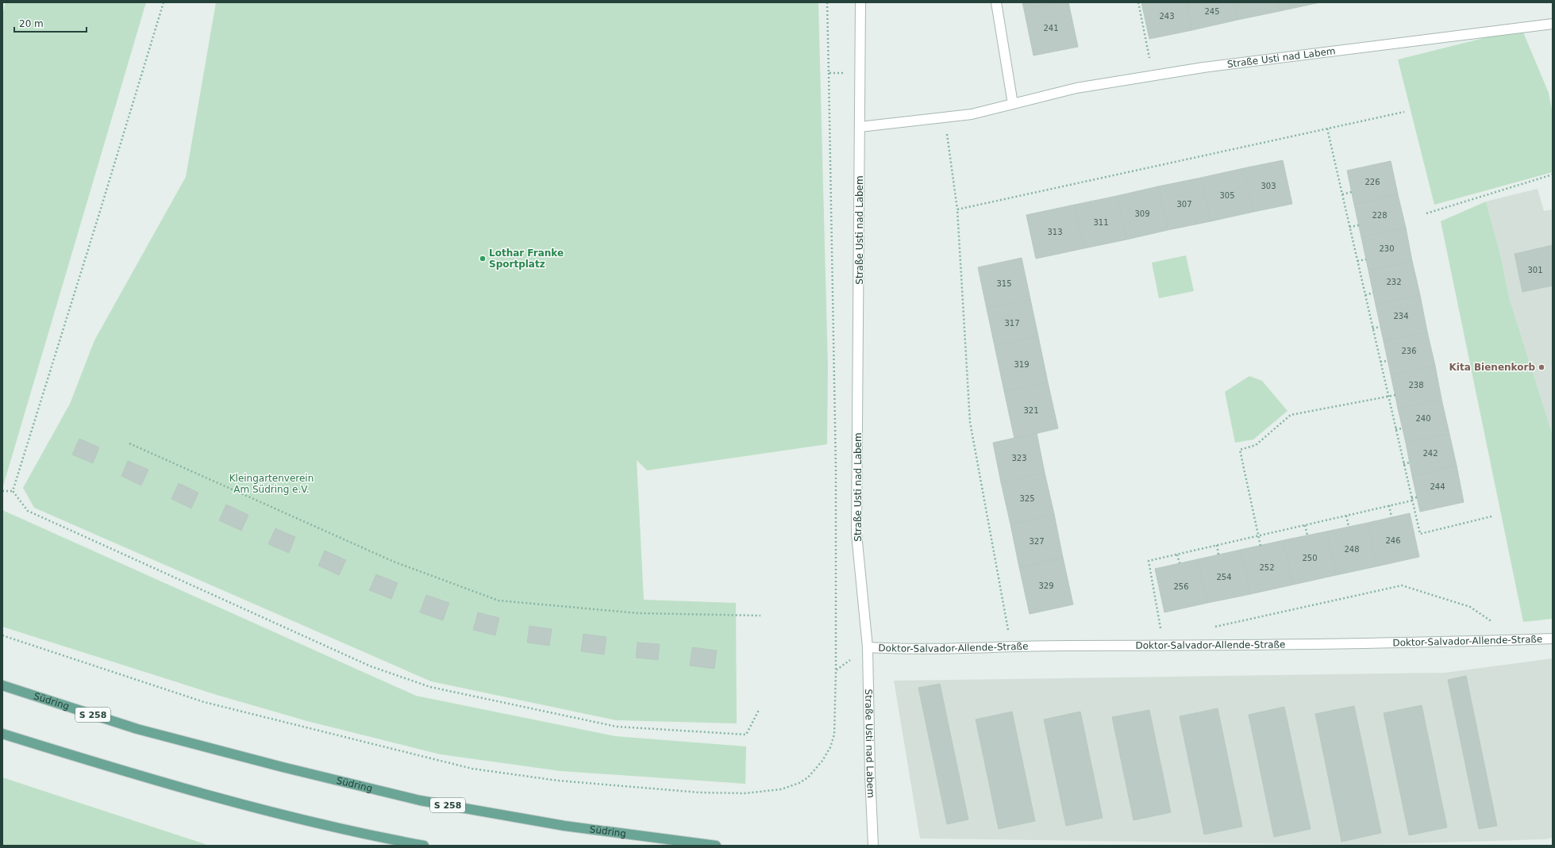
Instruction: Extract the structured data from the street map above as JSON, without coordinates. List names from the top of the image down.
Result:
{
  "streets": {
    "main road": ["Südring", "S 258"],
    "street": ["Straße Usti nad Labem", "Doktor-Salvador-Allende-Straße"]
  },
  "crossings": [
    ["Straße Usti nad Labem", "Doktor-Salvador-Allende-Straße"]
  ],
  "parks": ["Kleingartenverein Am Südring e.V."],
  "places": ["Lothar Franke Sportplatz", "Kita Bienenkorb"],
  "house_numbers": [
    "245",
    "243",
    "241",
    "226",
    "303",
    "305",
    "307",
    "309",
    "228",
    "311",
    "313",
    "230",
    "301",
    "232",
    "315",
    "234",
    "317",
    "236",
    "319",
    "238",
    "321",
    "240",
    "242",
    "323",
    "244",
    "325",
    "246",
    "327",
    "248",
    "250",
    "252",
    "254",
    "329",
    "256"
  ],
  "scale_bar": "20 m"
}
